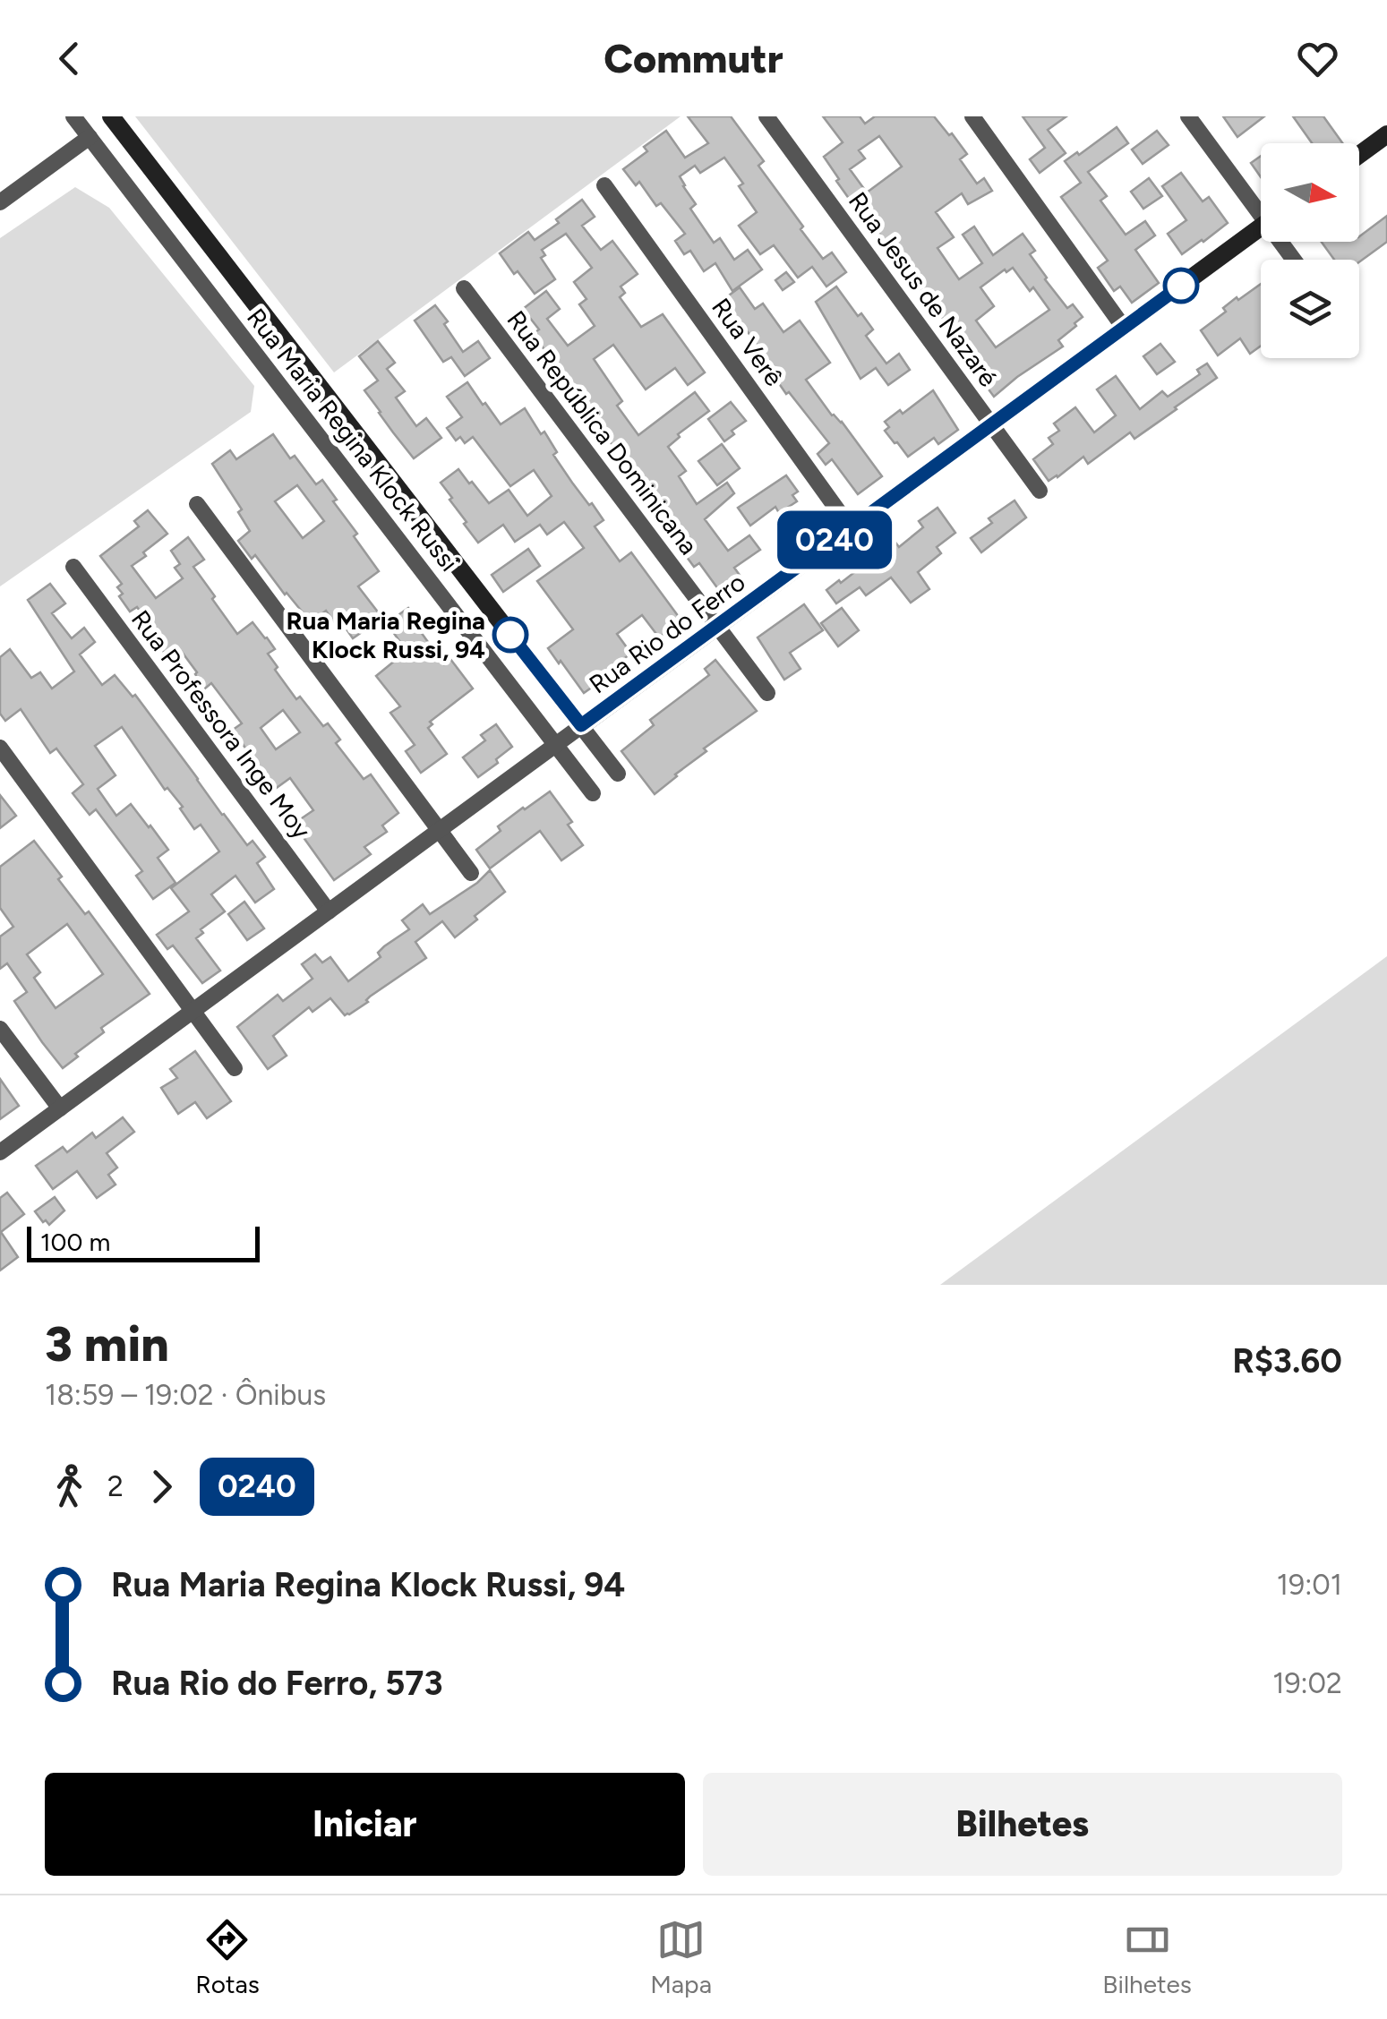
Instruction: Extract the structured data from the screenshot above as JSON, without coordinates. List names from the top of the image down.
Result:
{
  "streets": {
    "street": [
      "Rua Jesus de Nazaré",
      "Rua Verê",
      "Rua República Dominicana",
      "Rua Maria Regina Klock Russi",
      "Rua Rio do Ferro",
      "Rua Professora Inge Moy"
    ]
  },
  "crossings": [
    ["Rua Jesus de Nazaré", "Rua Rio do Ferro"],
    ["Rua Verê", "Rua Rio do Ferro"],
    ["Rua República Dominicana", "Rua Rio do Ferro"],
    ["Rua Maria Regina Klock Russi", "Rua Rio do Ferro"],
    ["Rua Rio do Ferro", "Rua Professora Inge Moy"]
  ],
  "places": ["Rua Maria Regina Klock Russi, 94"],
  "lines": ["bus line 0240"],
  "scale_bar": "100 m",
  "north": "right",
  "page": {
    "header": "Commutr",
    "on_map": "0240",
    "scale": "100 m",
    "heading": ["3 min", "18:59 – 19:02 · Ônibus", "R$3.60"],
    "legs": ["2", "0240"],
    "list": [
      {
        "name": "Rua Maria Regina Klock Russi, 94",
        "value": "19:01"
      },
      {
        "name": "Rua Rio do Ferro, 573",
        "value": "19:02"
      }
    ],
    "buttons": ["Iniciar", "Bilhetes"],
    "tabs": ["Rotas", "Mapa", "Bilhetes"]
  }
}
